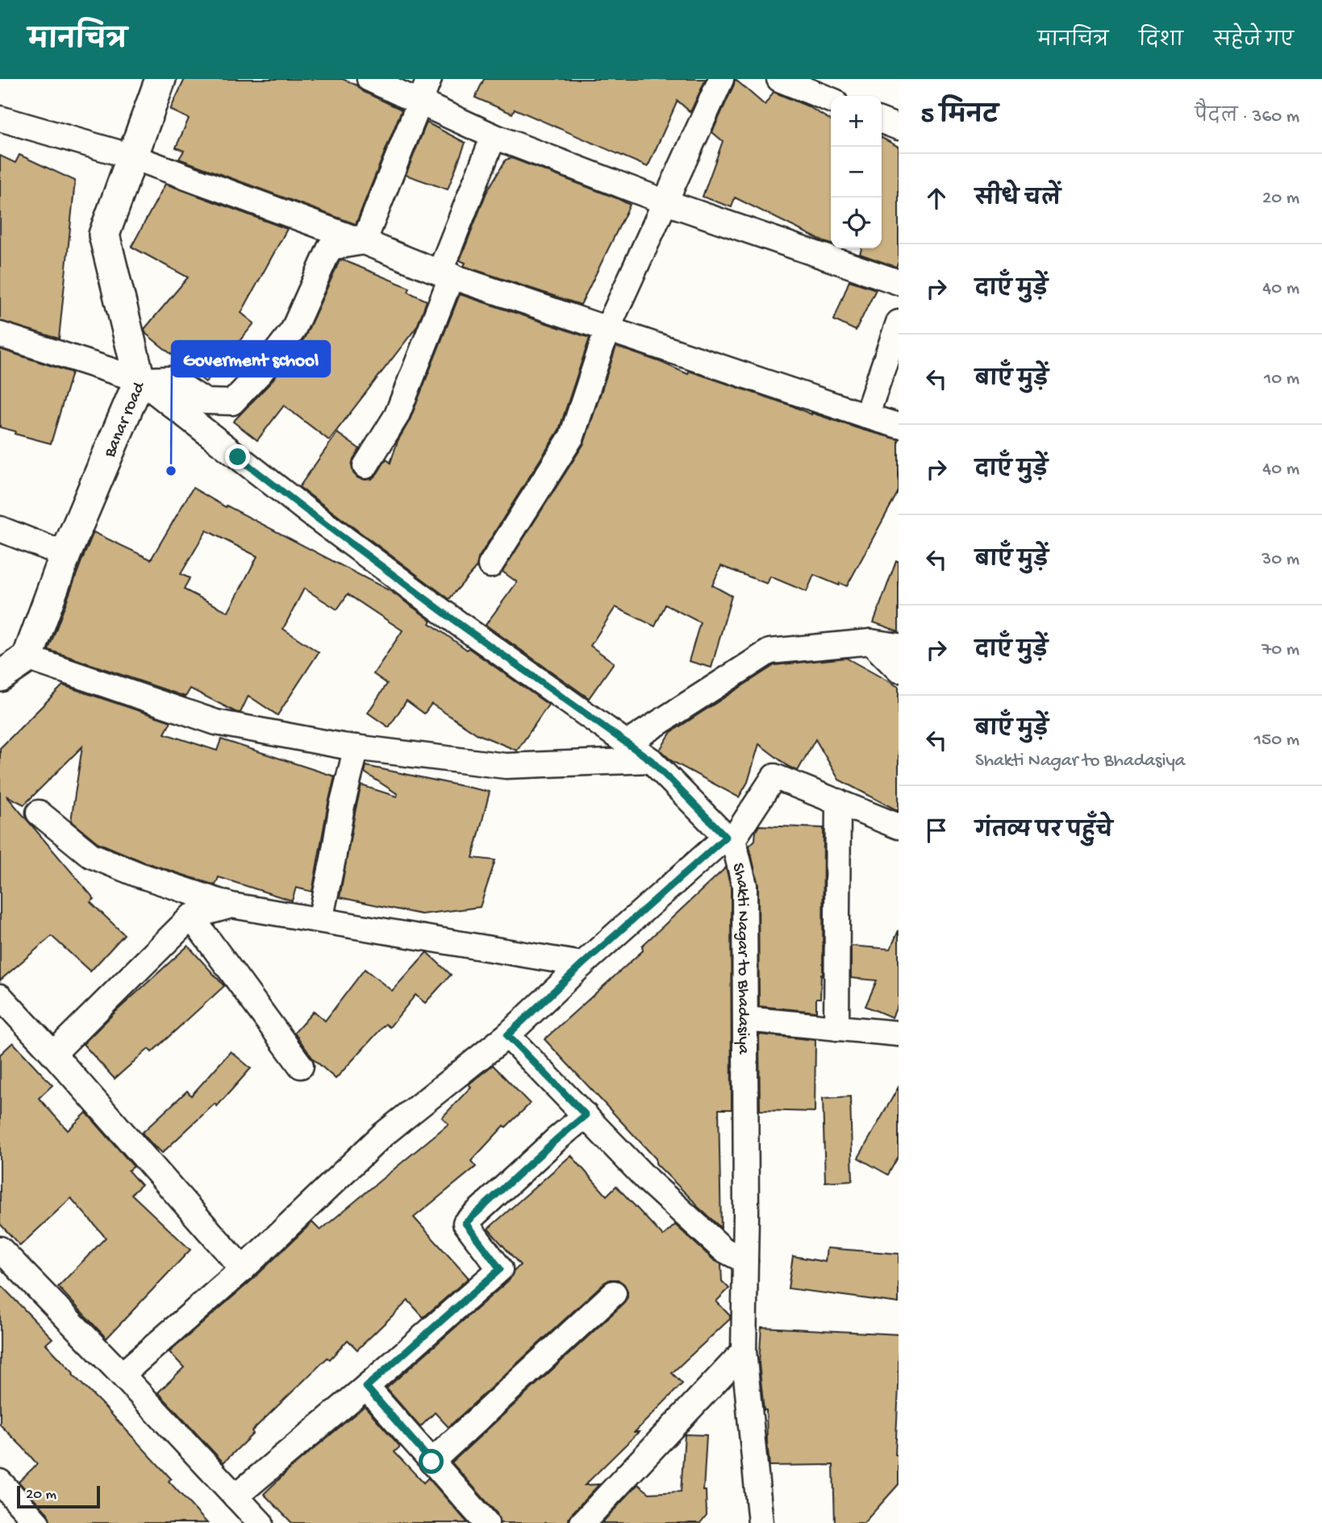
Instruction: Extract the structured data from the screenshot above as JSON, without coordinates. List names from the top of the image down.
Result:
{
  "streets": {
    "street": ["Banar road", "Shakti Nagar to Bhadasiya"]
  },
  "places": ["Goverment school"],
  "scale_bar": "20 m",
  "page": {
    "header": "मानचित्र",
    "nav": ["मानचित्र", "दिशा", "सहेजे गए"],
    "heading": ["5 मिनट", "पैदल · 360 m"],
    "map_buttons": ["+", "−"],
    "list": [
      ["सीधे चलें", "20 m"],
      ["दाएँ मुड़ें", "40 m"],
      ["बाएँ मुड़ें", "10 m"],
      ["दाएँ मुड़ें", "40 m"],
      ["बाएँ मुड़ें", "30 m"],
      ["दाएँ मुड़ें", "70 m"],
      ["बाएँ मुड़ें", "Shakti Nagar to Bhadasiya", "150 m"],
      "गंतव्य पर पहुँचे"
    ],
    "scale": "20 m"
  }
}
